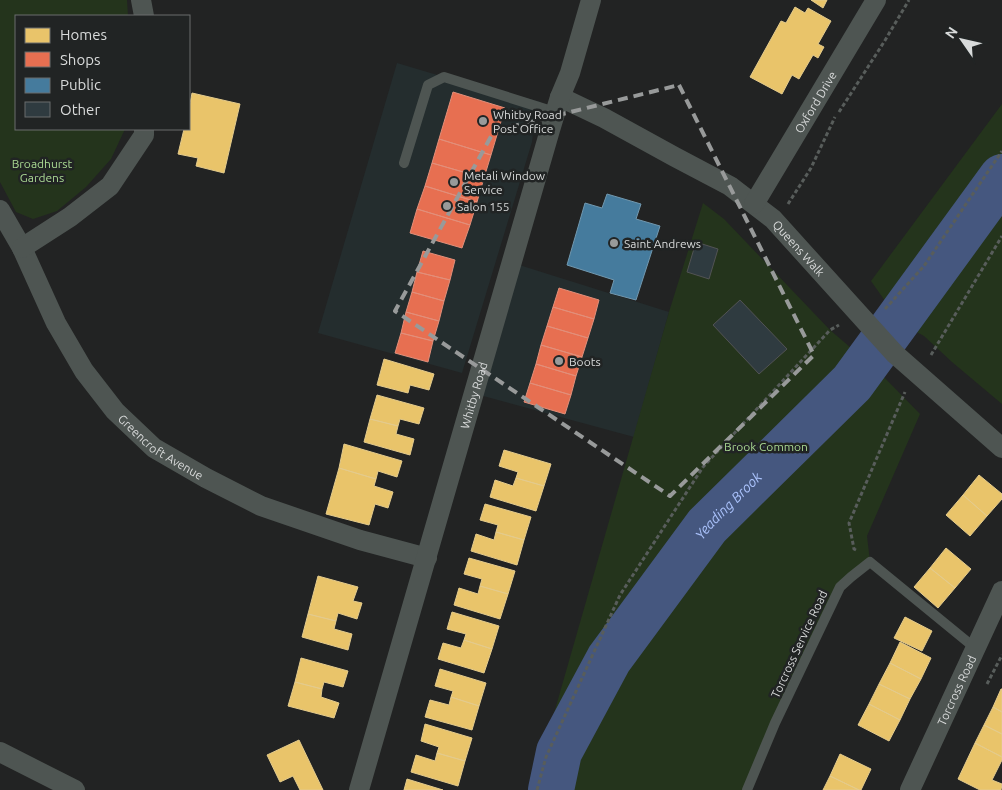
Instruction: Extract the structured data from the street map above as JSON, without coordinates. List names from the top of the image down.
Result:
{
  "streets": {
    "street": [
      "Oxford Drive",
      "Queens Walk",
      "Whitby Road",
      "Greencroft Avenue",
      "Torcross Road"
    ],
    "lane": ["Torcross Service Road"]
  },
  "crossings": [
    ["Oxford Drive", "Queens Walk"],
    ["Queens Walk", "Whitby Road"],
    ["Whitby Road", "Greencroft Avenue"]
  ],
  "water": ["Yeading Brook"],
  "parks": ["Broadhurst Gardens", "Brook Common"],
  "places": [
    "Whitby Road Post Office",
    "Metali Window Service",
    "Salon 155",
    "Saint Andrews",
    "Boots"
  ],
  "legend": [
    "Homes",
    "Shops",
    "Public",
    "Other"
  ],
  "north": "top left"
}
